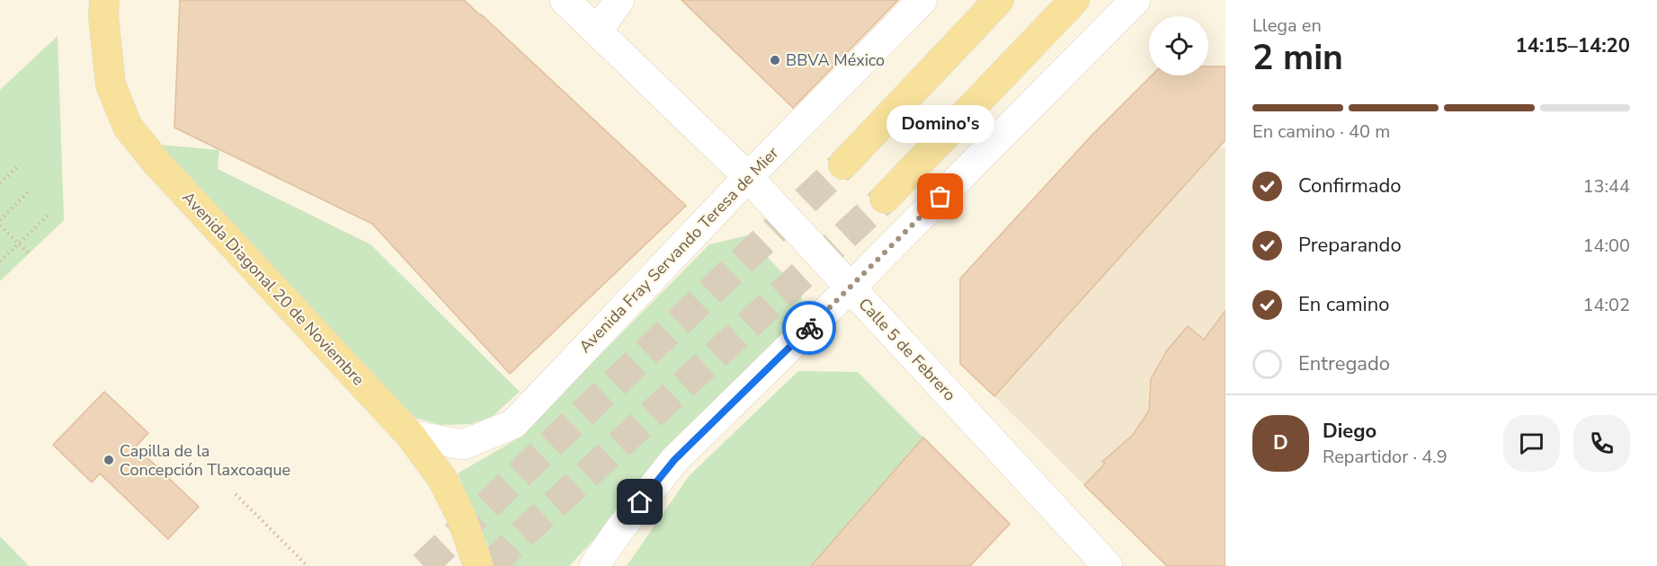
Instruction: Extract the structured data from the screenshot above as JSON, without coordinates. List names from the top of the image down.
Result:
{
  "streets": {
    "main road": ["Avenida Diagonal 20 de Noviembre"],
    "street": ["Avenida Fray Servando Teresa de Mier", "Calle 5 de Febrero"]
  },
  "crossings": [
    ["Avenida Fray Servando Teresa de Mier", "Avenida Diagonal 20 de Noviembre"],
    ["Avenida Fray Servando Teresa de Mier", "Calle 5 de Febrero"]
  ],
  "places": ["BBVA México", "Domino's", "Capilla de la Concepción Tlaxcoaque"],
  "page": {
    "heading": ["2 min", "Llega en", "14:15–14:20"],
    "panel": ["Diego", "Repartidor · 4.9"],
    "bar": "En camino · 40 m",
    "bubble": "Domino's",
    "list": [
      ["Confirmado", "13:44"],
      ["Preparando", "14:00"],
      ["En camino", "14:02"],
      "Entregado"
    ],
    "round": "D"
  }
}
